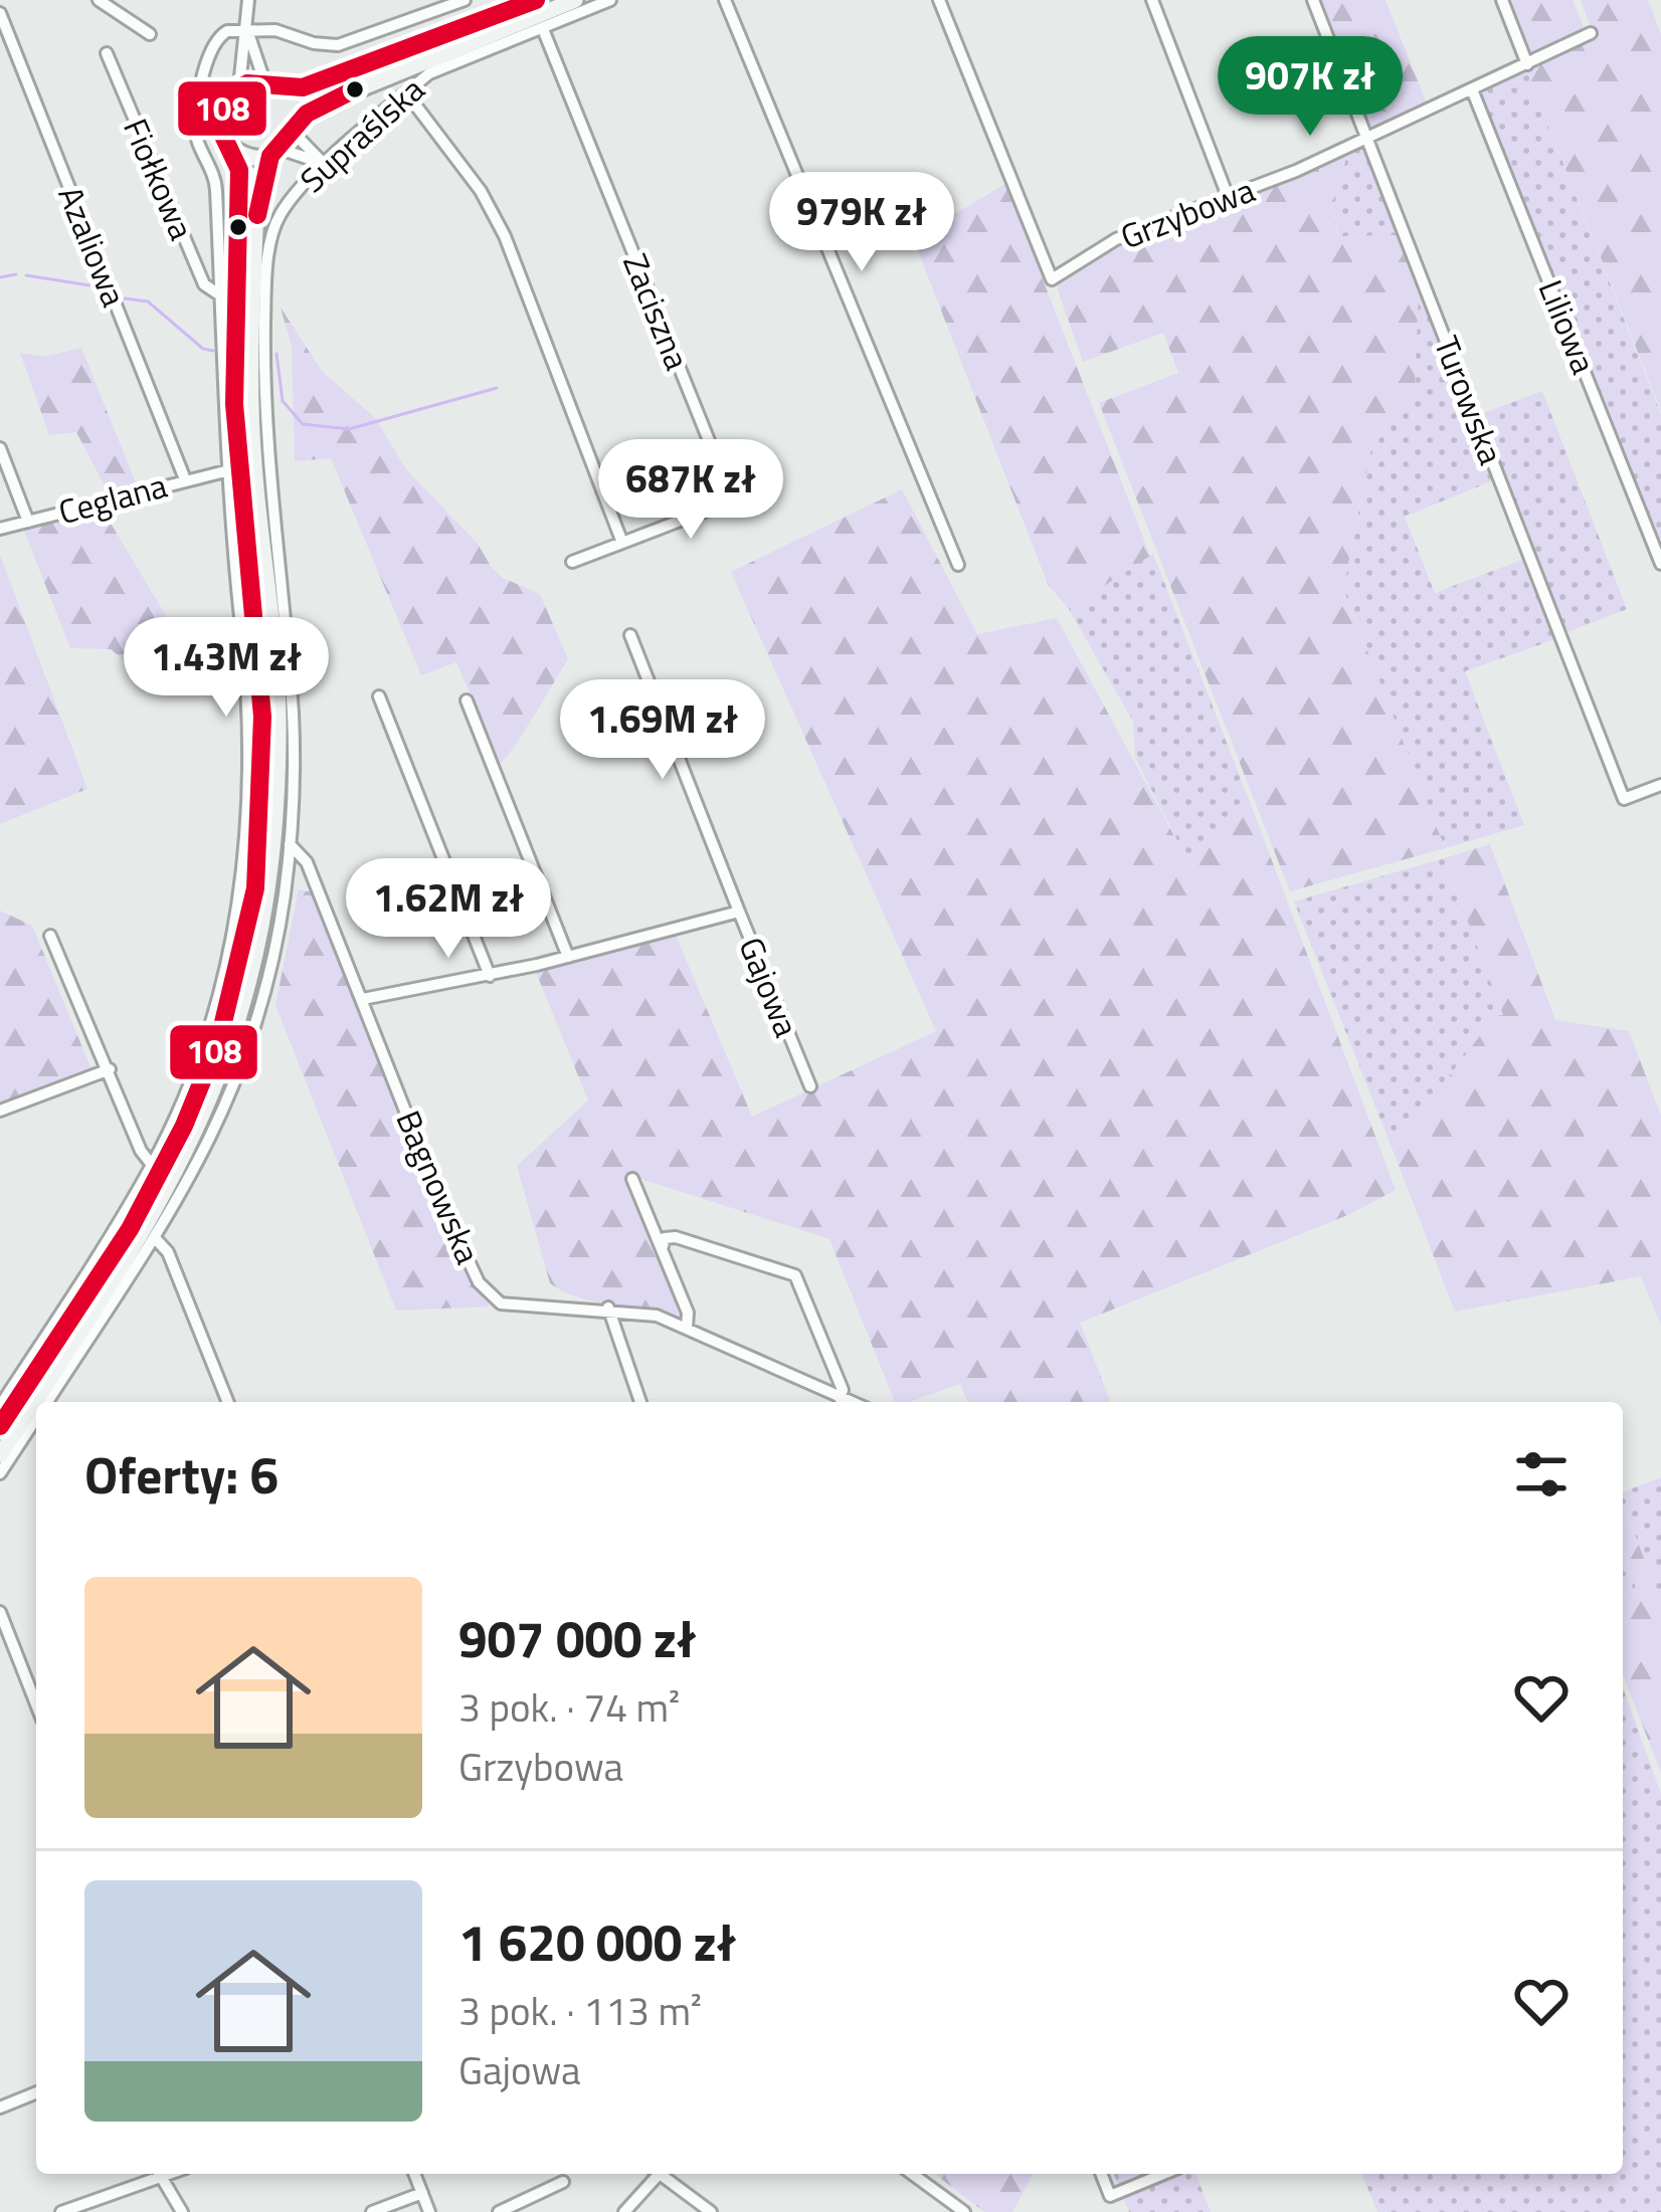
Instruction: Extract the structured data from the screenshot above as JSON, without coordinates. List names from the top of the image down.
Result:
{
  "streets": {
    "street": [
      "Supraślska",
      "Fiołkowa",
      "Grzybowa",
      "Azaliowa",
      "Zaciszna",
      "Liliowa",
      "Turowska",
      "Ceglana",
      "Gajowa",
      "Bagnowska"
    ]
  },
  "crossings": [
    ["Supraślska", "Zaciszna"],
    ["Supraślska", "Bagnowska"],
    ["Grzybowa", "Liliowa"],
    ["Grzybowa", "Turowska"],
    ["Azaliowa", "Ceglana"],
    ["Gajowa", "Bagnowska"]
  ],
  "lines": ["transit line 108"],
  "page": {
    "price": [
      "907K zł",
      "979K zł",
      "687K zł",
      "1.43M zł",
      "1.69M zł",
      "1.62M zł"
    ],
    "heading": "Oferty: 6",
    "list": [
      {
        "name": "907 000 zł",
        "note": "3 pok. · 74 m² · Grzybowa"
      },
      {
        "name": "1 620 000 zł",
        "note": "3 pok. · 113 m² · Gajowa"
      }
    ]
  }
}
